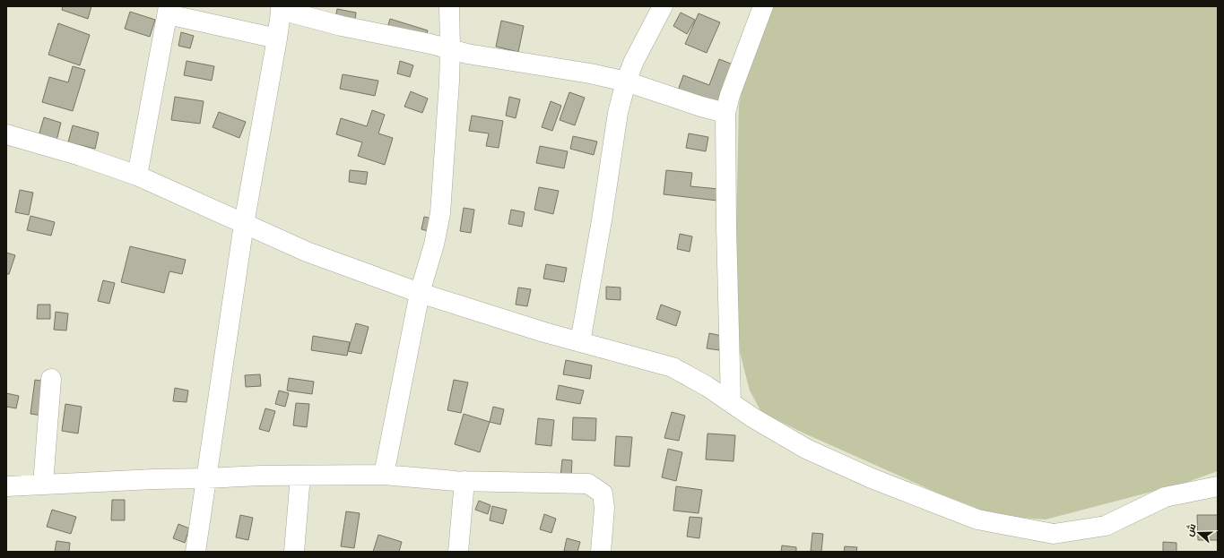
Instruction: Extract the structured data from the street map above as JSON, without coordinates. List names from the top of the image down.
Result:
{
  "north": "left"
}
